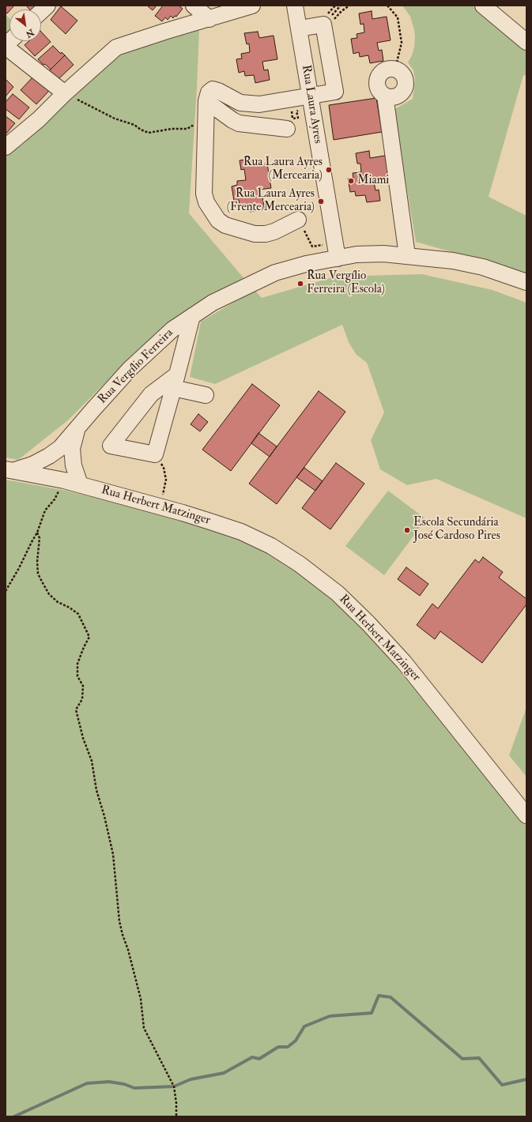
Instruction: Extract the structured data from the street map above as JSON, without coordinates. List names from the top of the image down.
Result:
{
  "streets": {
    "street": ["Rua Laura Ayres", "Rua Vergílio Ferreira", "Rua Herbert Matzinger"]
  },
  "crossings": [
    ["Rua Laura Ayres", "Rua Vergílio Ferreira"],
    ["Rua Vergílio Ferreira", "Rua Herbert Matzinger"]
  ],
  "places": [
    "Rua Laura Ayres (Mercearia)",
    "Miami",
    "Rua Laura Ayres (Frente Mercearia)",
    "Rua Vergílio Ferreira (Escola)",
    "Escola Secundária José Cardoso Pires"
  ],
  "north": "bottom right"
}
